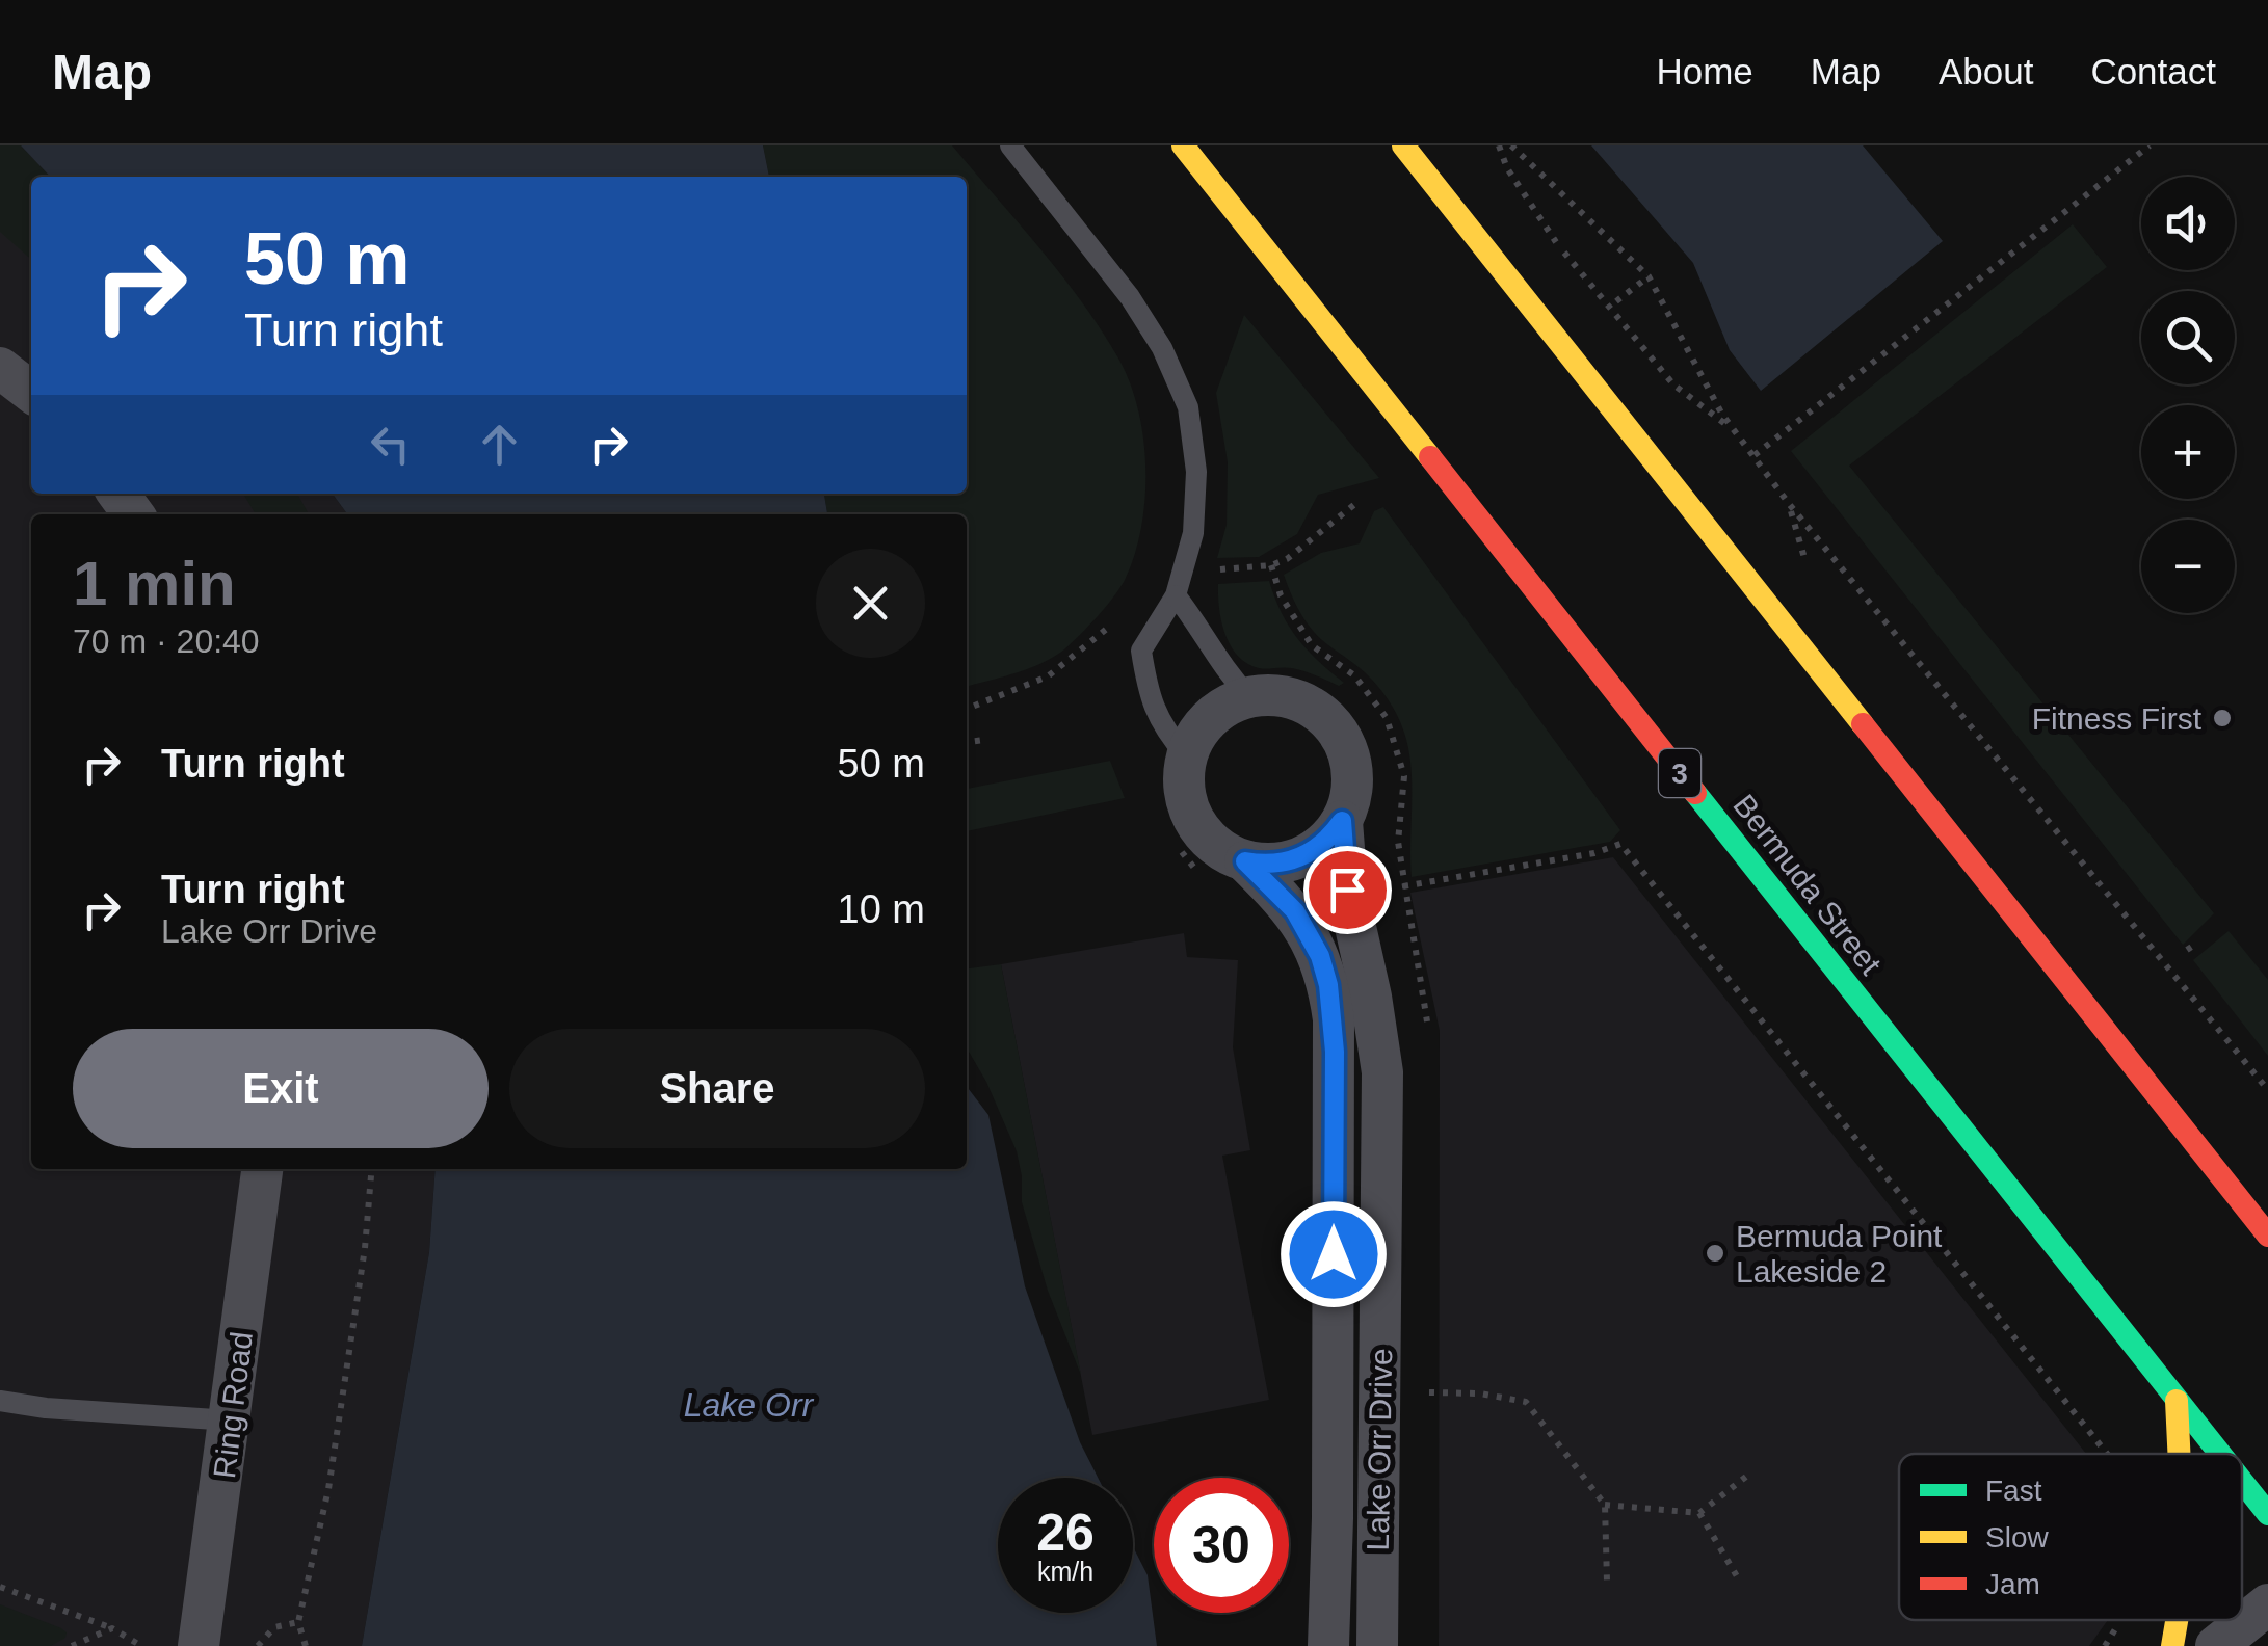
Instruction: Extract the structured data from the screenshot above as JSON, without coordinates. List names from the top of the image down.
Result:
{
  "streets": {
    "main road": ["3", "Bermuda Street"],
    "street": ["Ring Road", "Lake Orr Drive"]
  },
  "water": ["Lake Orr"],
  "places": ["Fitness First", "Bermuda Point Lakeside 2"],
  "legend": ["Fast", "Slow", "Jam"],
  "page": {
    "header": "Map",
    "nav": [
      "Home",
      "Map",
      "About",
      "Contact"
    ],
    "map_buttons": ["+", "−"],
    "turn": ["50 m", "Turn right"],
    "heading": ["1 min", "70 m · 20:40"],
    "list": [
      {
        "name": "Turn right",
        "value": "50 m"
      },
      {
        "name": "Turn right",
        "note": "Lake Orr Drive",
        "value": "10 m"
      }
    ],
    "buttons": ["Exit", "Share"],
    "speed": "26 km/h",
    "limit": "30"
  }
}
